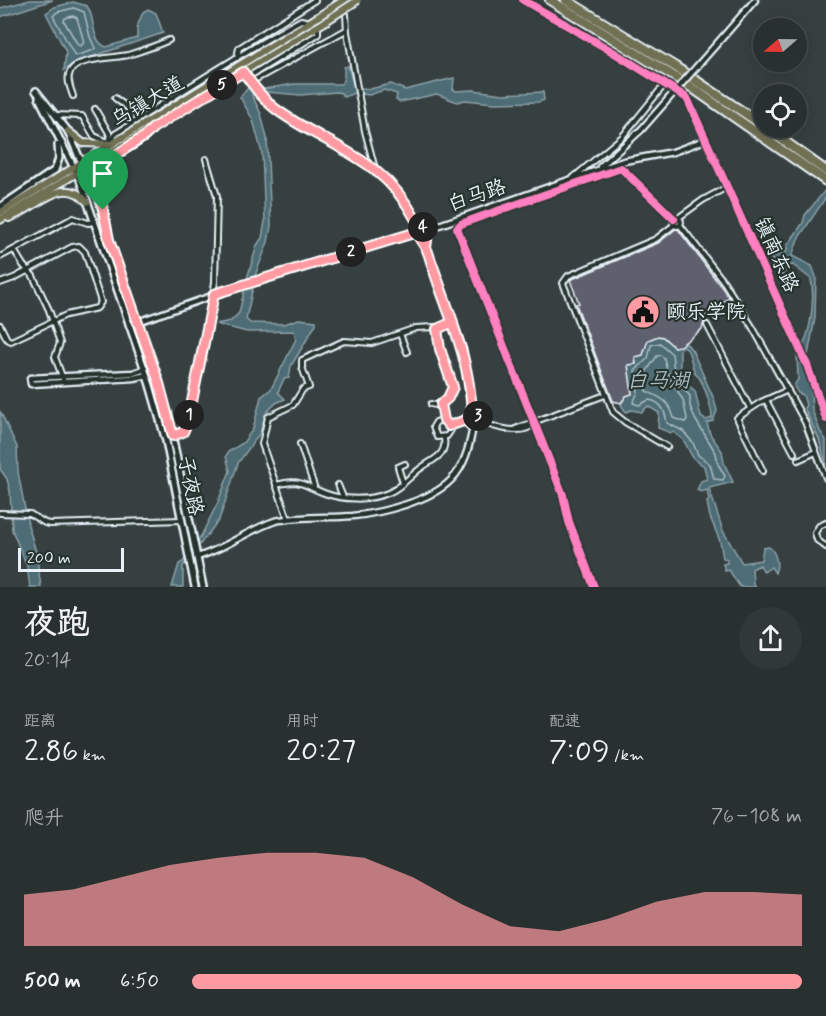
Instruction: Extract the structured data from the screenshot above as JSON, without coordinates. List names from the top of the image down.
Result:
{
  "streets": {
    "main road": ["乌镇大道", "子夜路"],
    "street": ["白马路", "镇南东路"]
  },
  "crossings": [
    ["乌镇大道", "子夜路"],
    ["白马路", "镇南东路"],
    ["白马路", "子夜路"]
  ],
  "water": ["白马湖"],
  "places": {
    "public building": ["颐乐学院"]
  },
  "scale_bar": "200 m",
  "north": "left",
  "page": {
    "pins": [
      "5",
      "4",
      "2",
      "1",
      "3"
    ],
    "scale": "200 m",
    "heading": ["夜跑", "20:14"],
    "stats": [
      ["距离", "2.86 km"],
      ["用时", "20:27"],
      ["配速", "7:09 /km"]
    ],
    "chart": ["爬升", "76–108 m"],
    "list": [
      {
        "name": "500 m",
        "note": "6:50"
      }
    ]
  }
}
